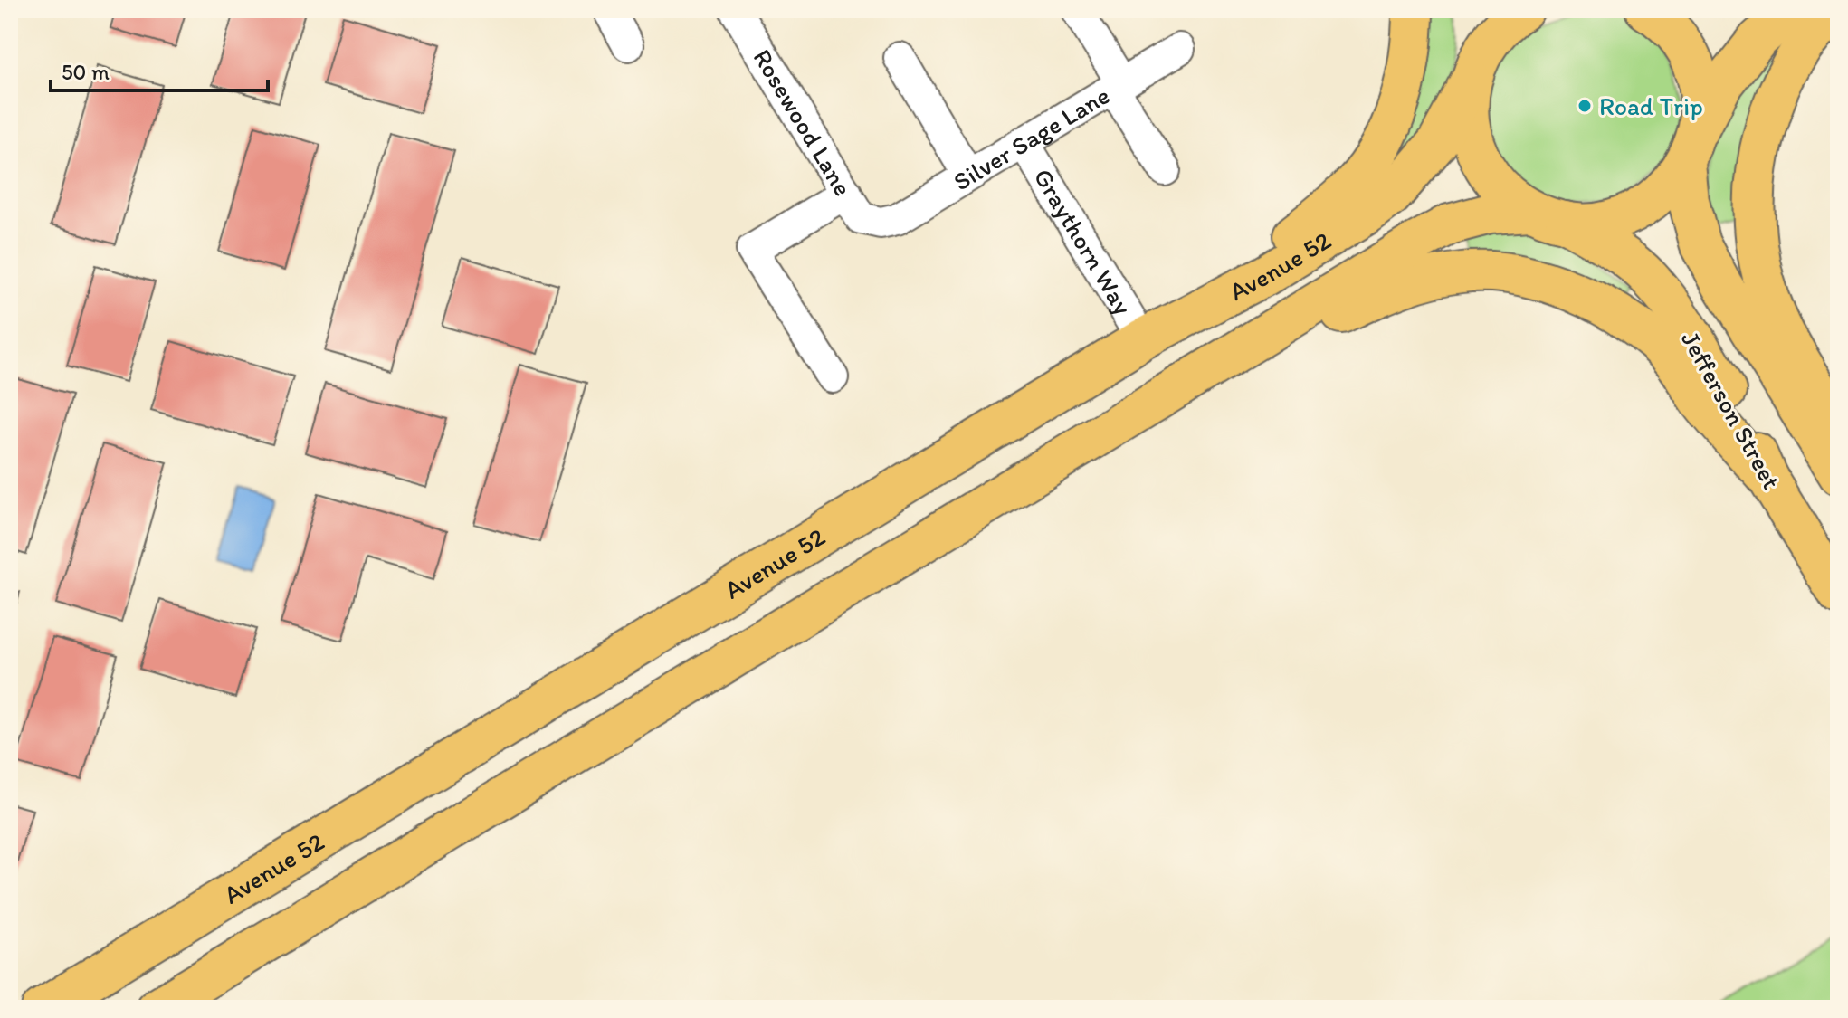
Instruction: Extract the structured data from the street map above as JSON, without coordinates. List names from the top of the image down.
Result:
{
  "streets": {
    "main road": ["Avenue 52", "Jefferson Street"],
    "street": ["Rosewood Lane", "Silver Sage Lane", "Graythorn Way"]
  },
  "crossings": [
    ["Rosewood Lane", "Silver Sage Lane"],
    ["Silver Sage Lane", "Graythorn Way"],
    ["Graythorn Way", "Avenue 52"],
    ["Avenue 52", "Jefferson Street"]
  ],
  "places": ["Road Trip"],
  "scale_bar": "50 m"
}
